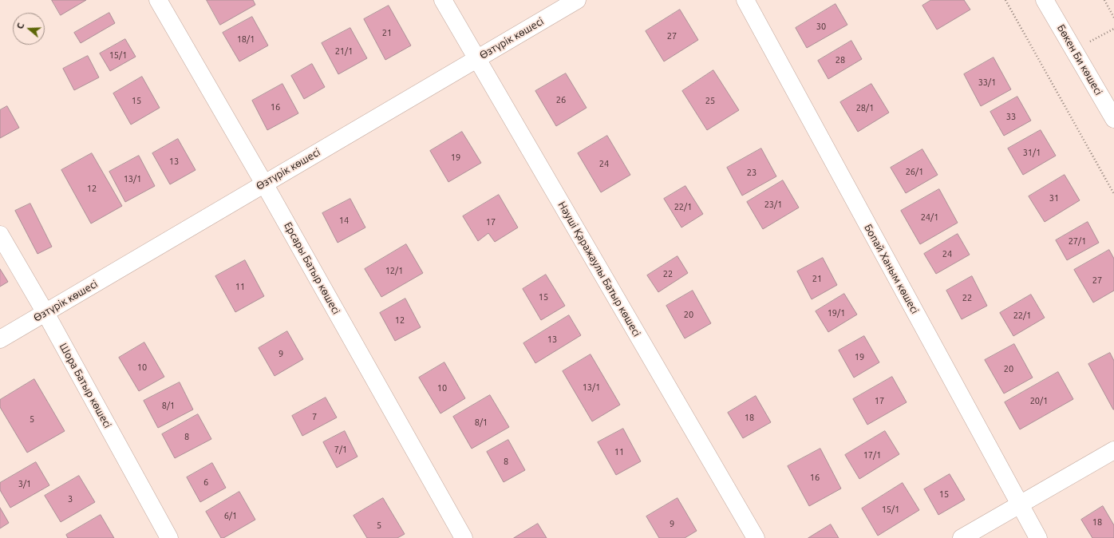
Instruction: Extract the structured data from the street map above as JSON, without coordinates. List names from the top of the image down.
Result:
{
  "streets": {
    "street": [
      "Өзтүрік көшесі",
      "Бөкен Би көшесі",
      "Ерсары Батыр көшесі",
      "Нәуші Қаражаулы Батыр көшесі",
      "Бопай Ханым көшесі",
      "Шора Батыр көшесі"
    ]
  },
  "crossings": [
    ["Өзтүрік көшесі", "Ерсары Батыр көшесі"],
    ["Өзтүрік көшесі", "Нәуші Қаражаулы Батыр көшесі"],
    ["Өзтүрік көшесі", "Шора Батыр көшесі"]
  ],
  "house_numbers": [
    "30",
    "21",
    "27",
    "18/1",
    "21/1",
    "15/1",
    "28",
    "33/1",
    "26",
    "15",
    "25",
    "16",
    "28/1",
    "33",
    "31/1",
    "19",
    "13",
    "24",
    "26/1",
    "23",
    "13/1",
    "12",
    "31",
    "23/1",
    "22/1",
    "24/1",
    "14",
    "17",
    "27/1",
    "24",
    "12/1",
    "22",
    "21",
    "27",
    "11",
    "15",
    "22",
    "19/1",
    "20",
    "22/1",
    "12",
    "13",
    "9",
    "19",
    "10",
    "20",
    "13/1",
    "10",
    "17",
    "20/1",
    "8/1",
    "7",
    "18",
    "5",
    "8/1",
    "8",
    "7/1",
    "11",
    "17/1",
    "8",
    "16",
    "6",
    "3/1",
    "15",
    "3",
    "15/1",
    "6/1",
    "18",
    "9",
    "5"
  ],
  "north": "left"
}
